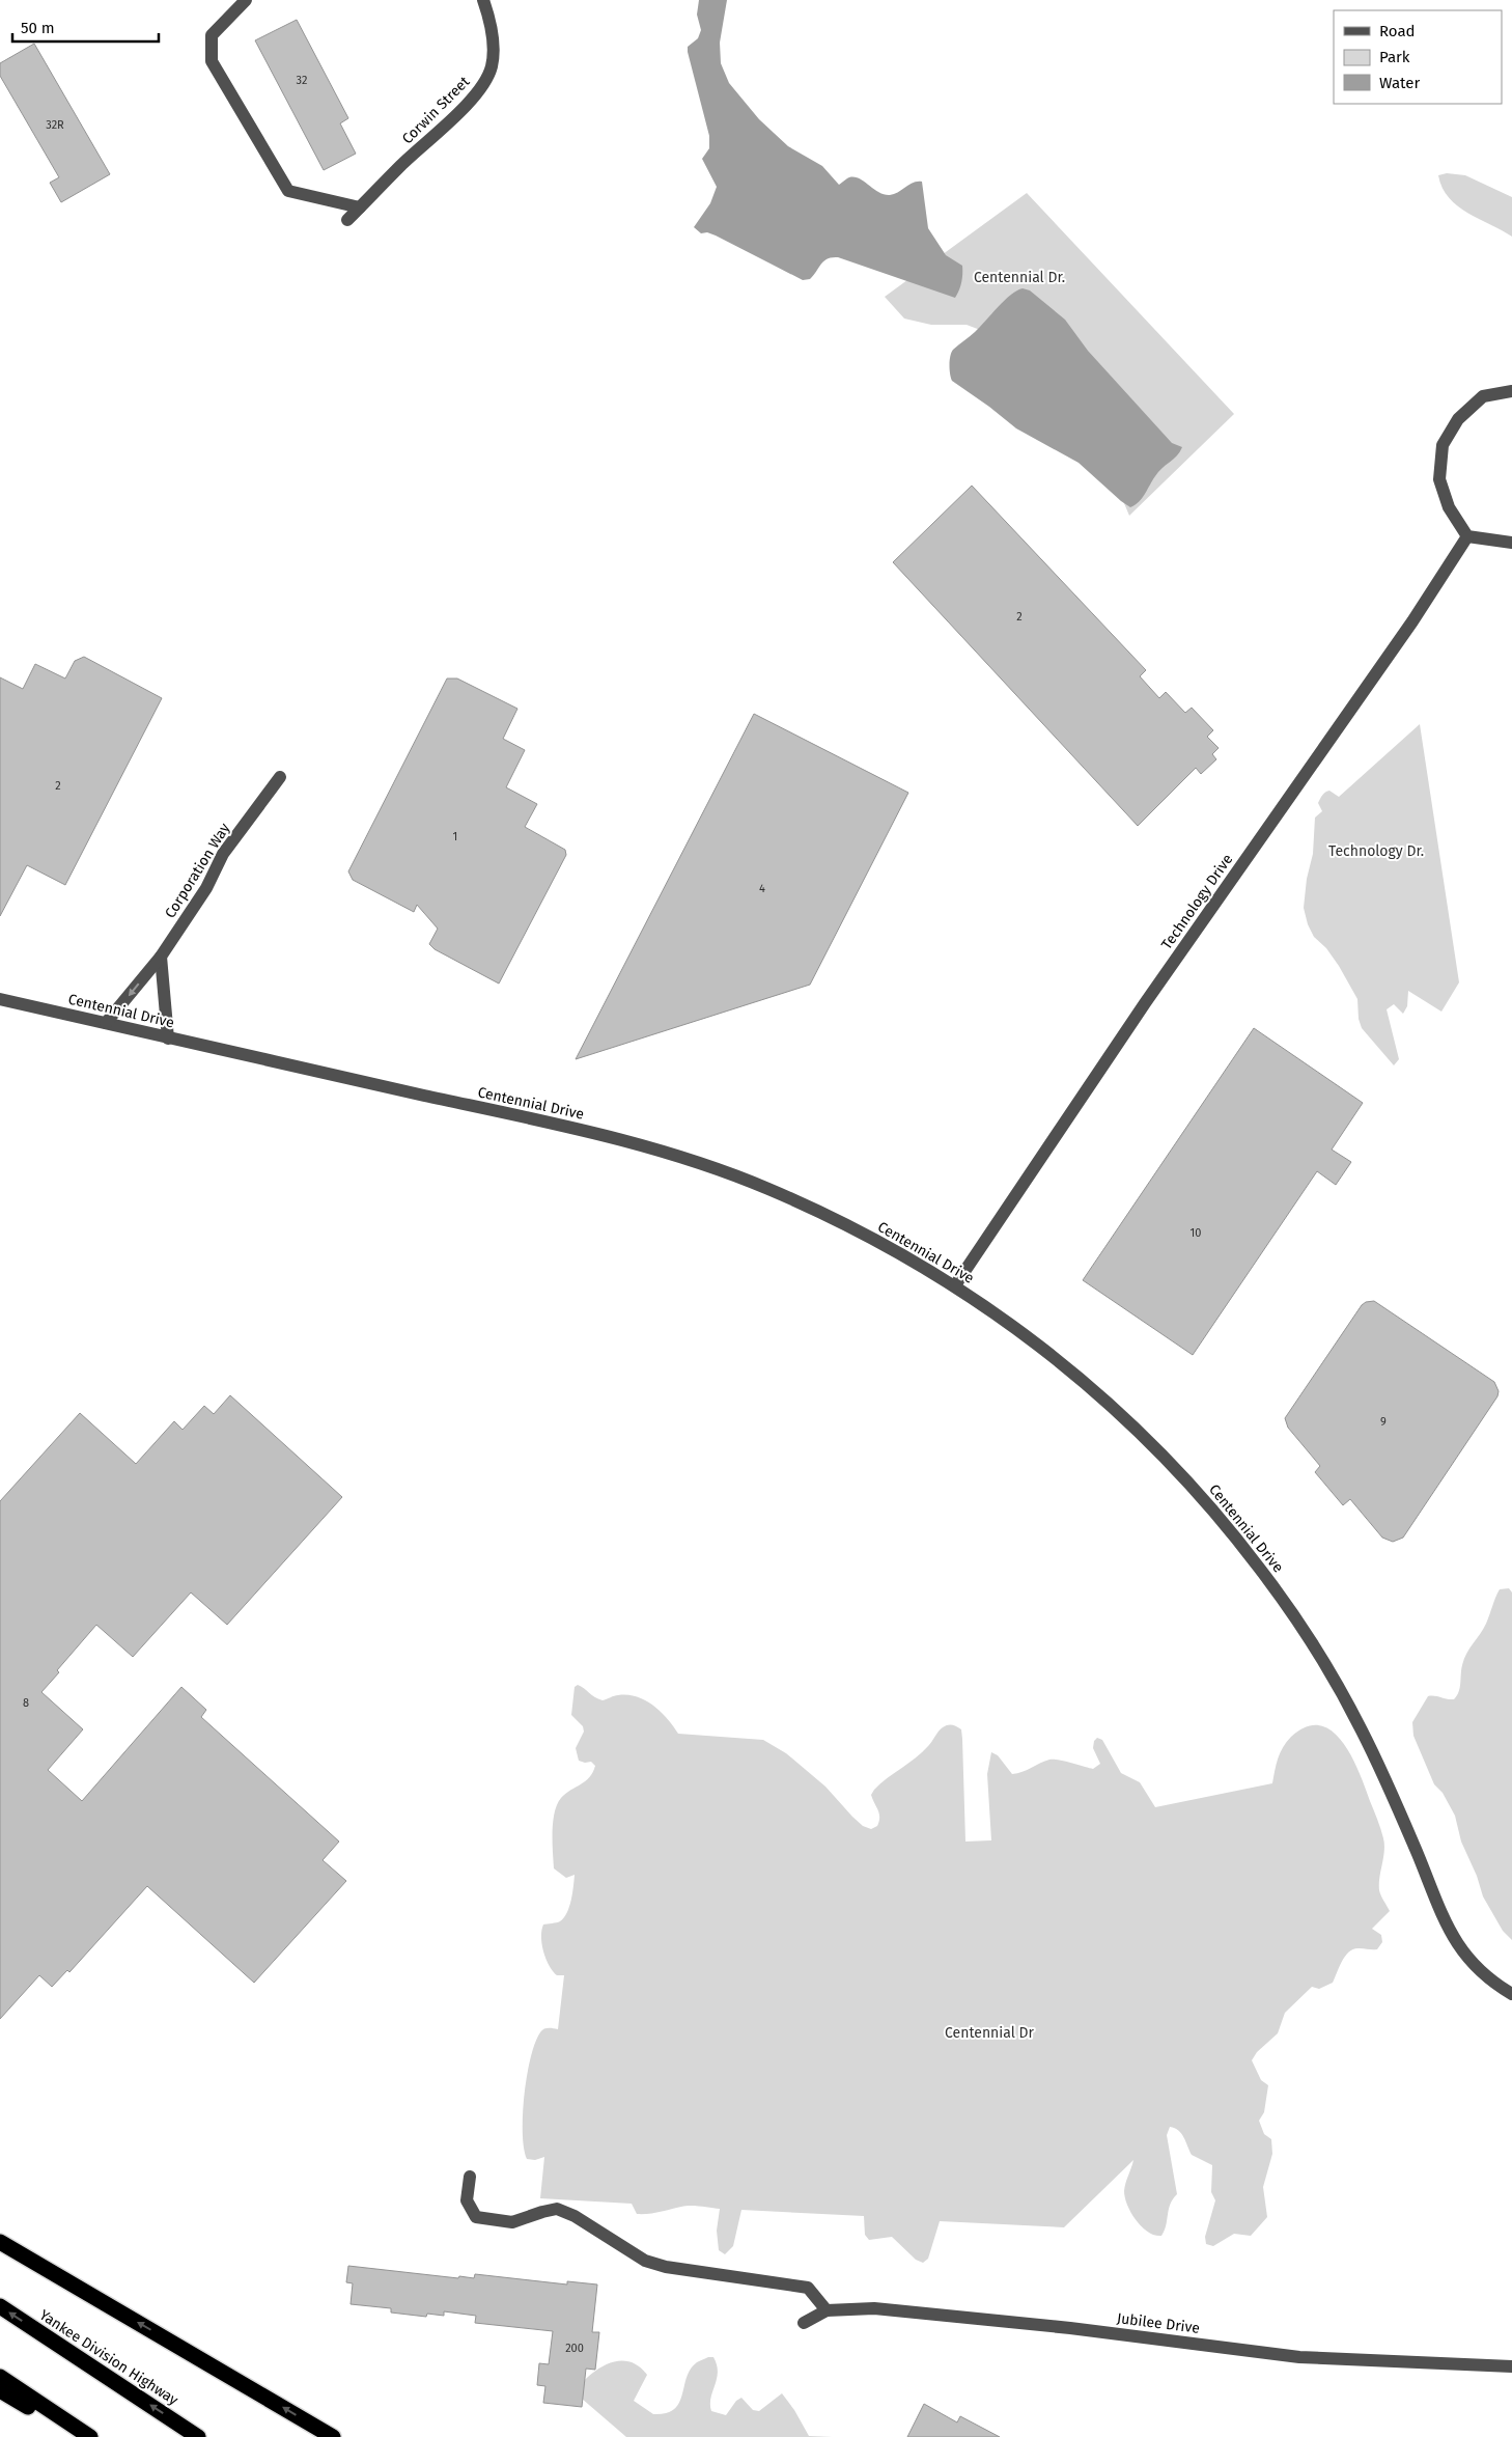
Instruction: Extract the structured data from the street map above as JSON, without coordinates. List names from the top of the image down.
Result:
{
  "streets": {
    "highway": ["Yankee Division Highway"],
    "street": [
      "Corwin Street",
      "Corporation Way",
      "Technology Drive",
      "Centennial Drive",
      "Jubilee Drive"
    ]
  },
  "crossings": [
    ["Corporation Way", "Centennial Drive"],
    ["Technology Drive", "Centennial Drive"]
  ],
  "parks": ["Centennial Dr.", "Technology Dr.", "Centennial Dr"],
  "house_numbers": [
    "32",
    "32R",
    "2",
    "2",
    "1",
    "4",
    "10",
    "9",
    "8",
    "200"
  ],
  "legend": ["Road", "Park", "Water"],
  "scale_bar": "50 m"
}
